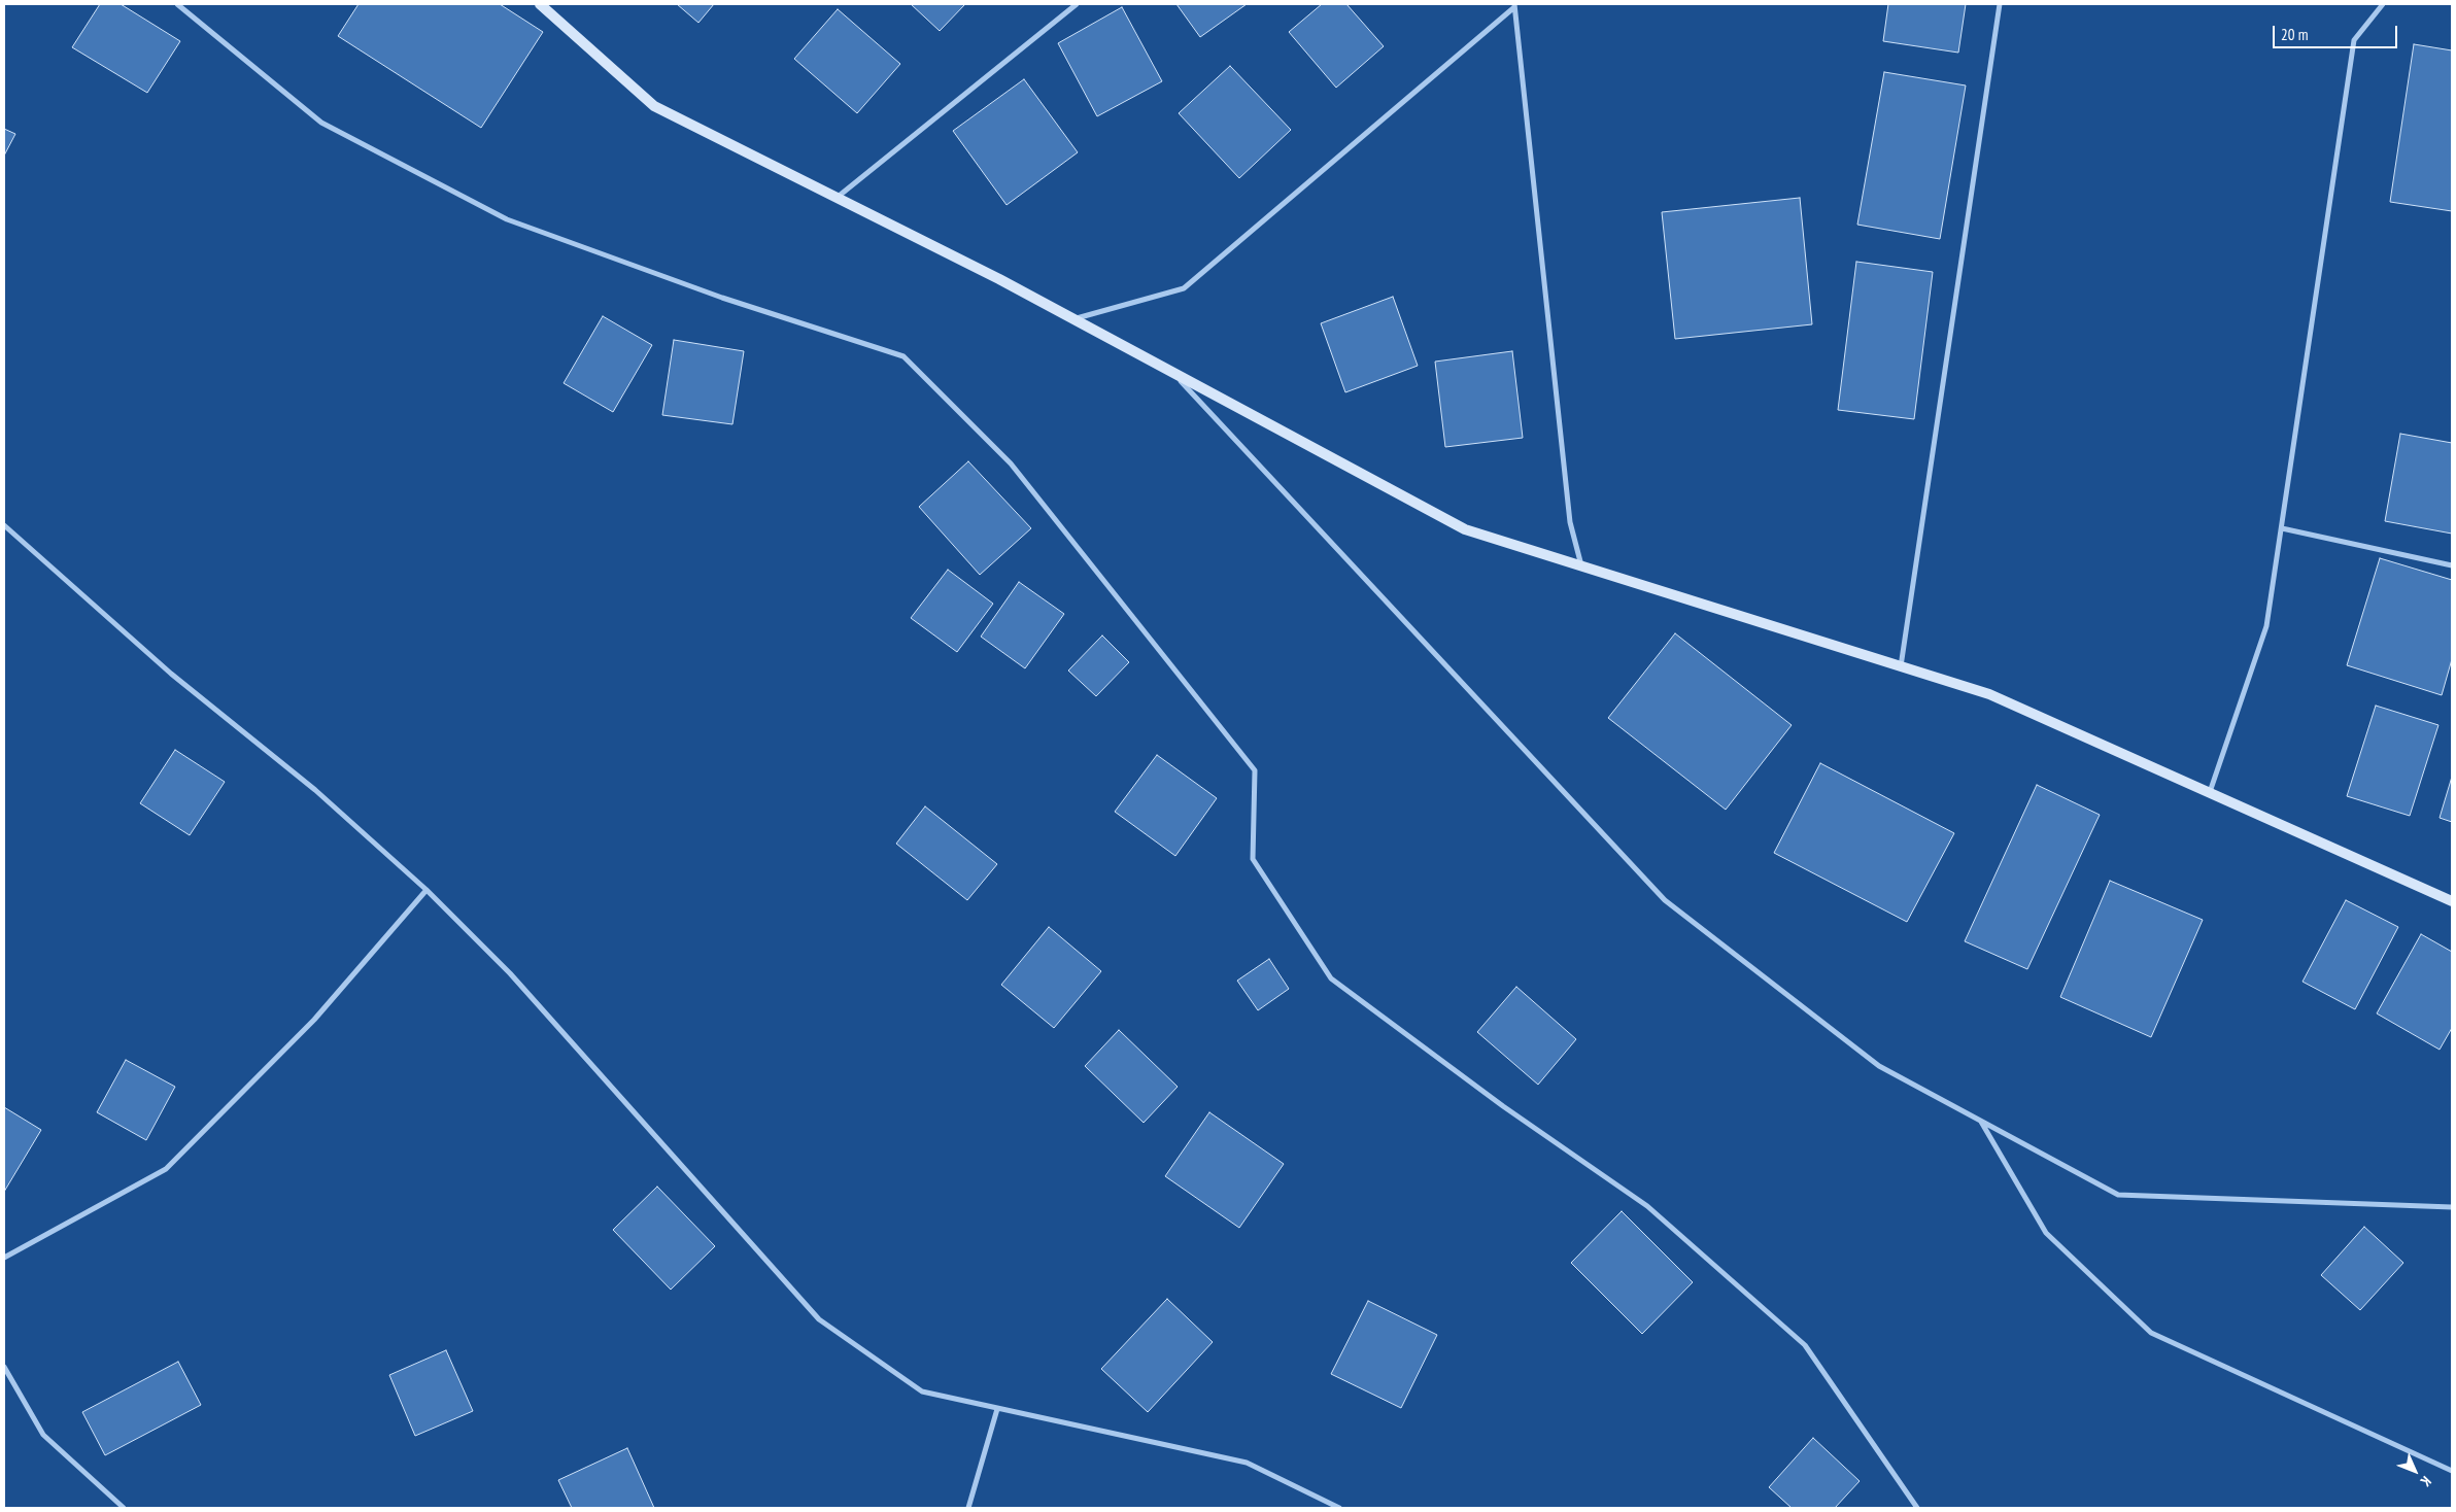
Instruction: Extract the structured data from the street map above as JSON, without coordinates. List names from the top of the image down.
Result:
{
  "scale_bar": "20 m",
  "north": "bottom right"
}
